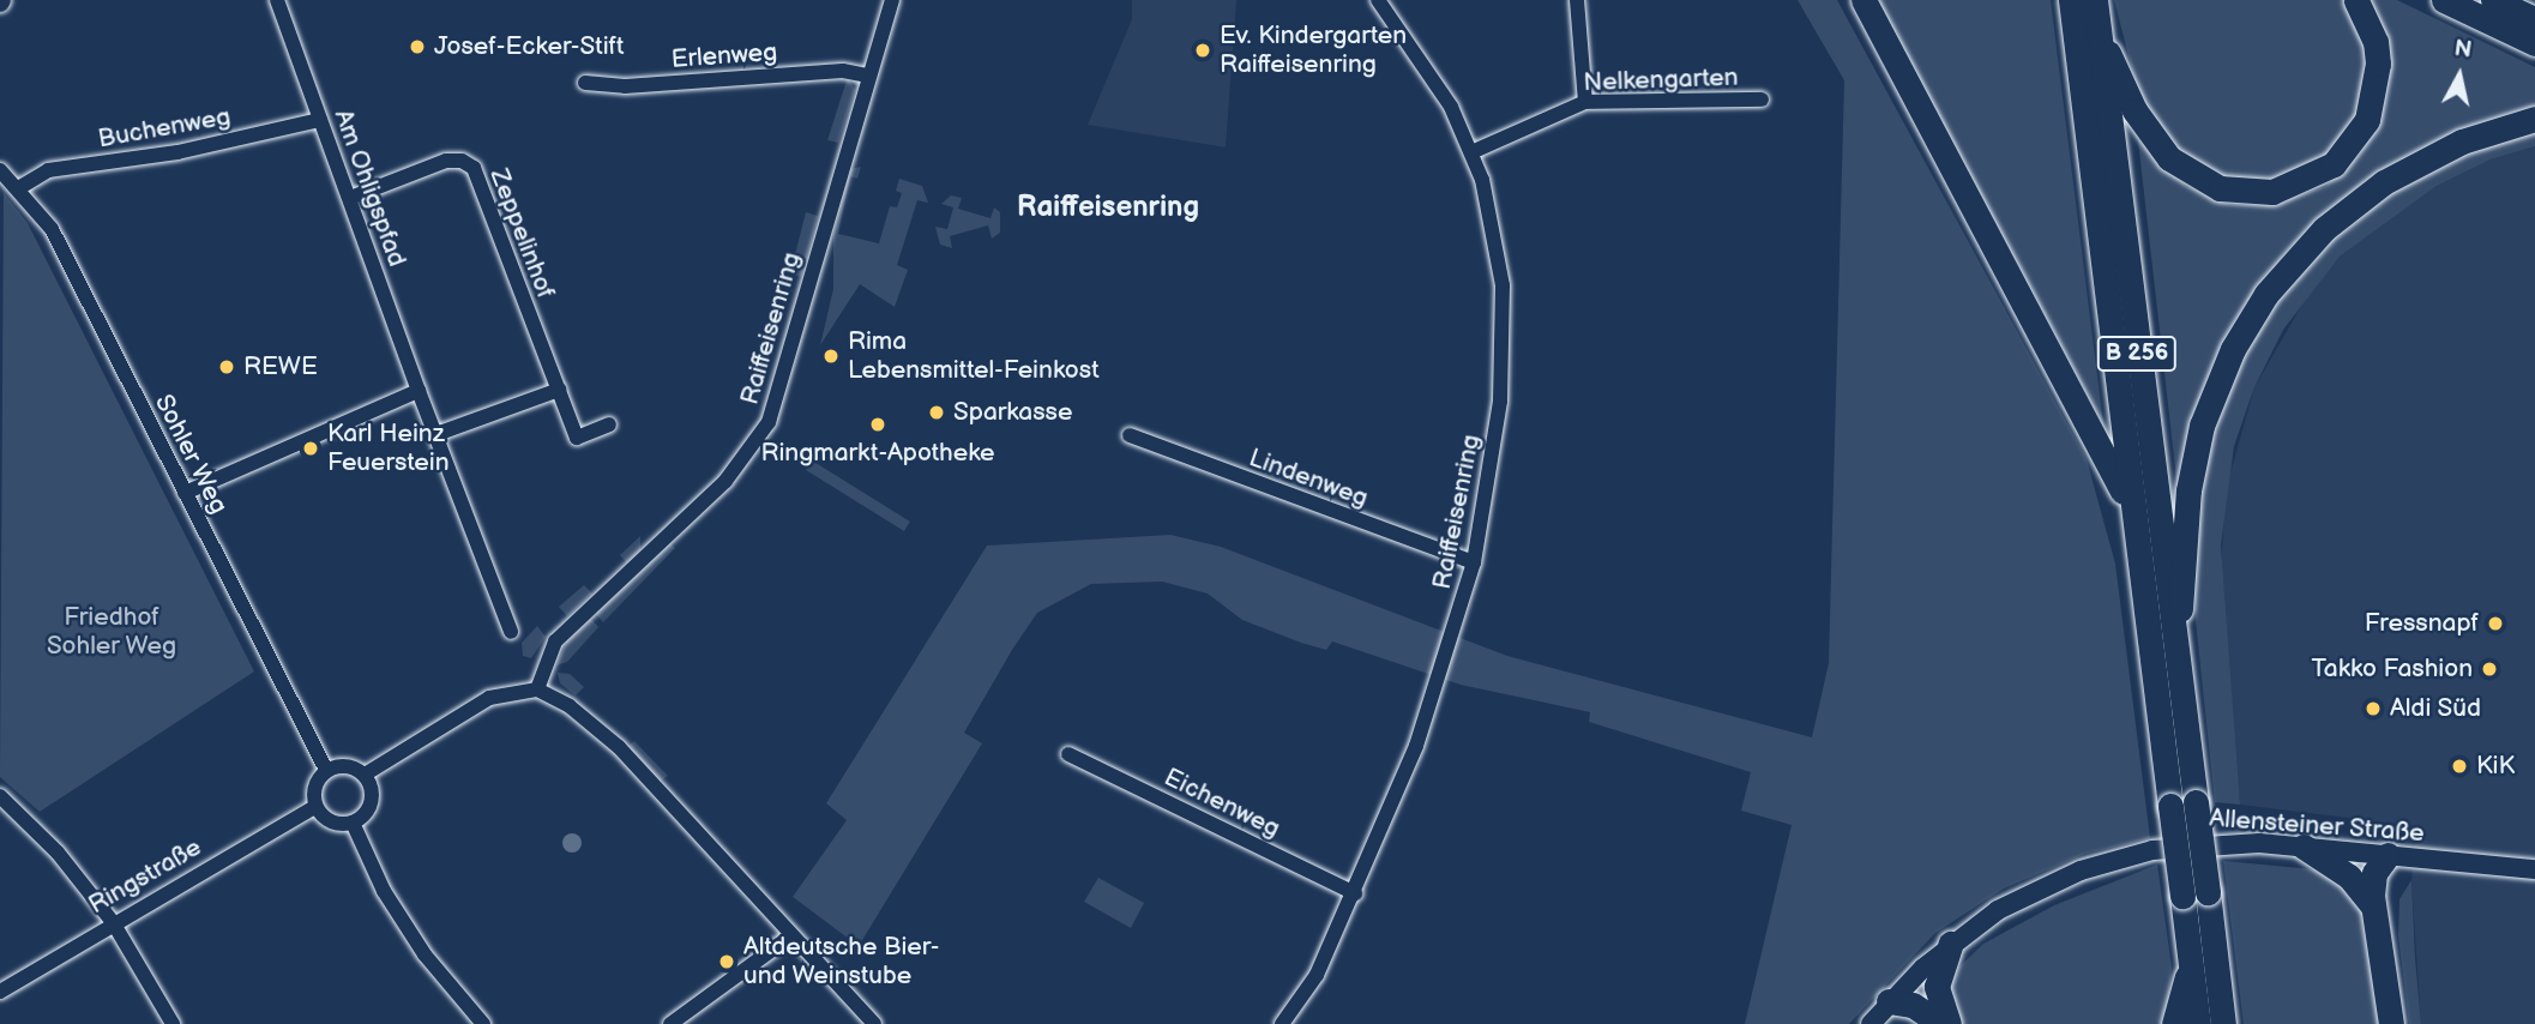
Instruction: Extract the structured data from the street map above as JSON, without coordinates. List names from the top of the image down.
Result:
{
  "streets": {
    "highway": ["B 256"],
    "street": [
      "Erlenweg",
      "Nelkengarten",
      "Buchenweg",
      "Am Ohligspfad",
      "Zeppelinhof",
      "Raiffeisenring",
      "Sohler Weg",
      "Lindenweg",
      "Eichenweg",
      "Allensteiner Straße",
      "Ringstraße"
    ]
  },
  "crossings": [
    ["Erlenweg", "Raiffeisenring"],
    ["Nelkengarten", "Raiffeisenring"],
    ["Buchenweg", "Am Ohligspfad"],
    ["Buchenweg", "Sohler Weg"],
    ["Am Ohligspfad", "Zeppelinhof"],
    ["Raiffeisenring", "Lindenweg"],
    ["Raiffeisenring", "Eichenweg"],
    ["Sohler Weg", "Ringstraße"]
  ],
  "districts": ["Raiffeisenring"],
  "parks": ["Friedhof Sohler Weg"],
  "places": [
    "Josef-Ecker-Stift",
    "Ev. Kindergarten Raiffeisenring",
    "Rima Lebensmittel-Feinkost",
    "REWE",
    "Sparkasse",
    "Ringmarkt-Apotheke",
    "Karl Heinz Feuerstein",
    "Fressnapf",
    "Takko Fashion",
    "Aldi Süd",
    "KiK",
    "Altdeutsche Bier- und Weinstube"
  ],
  "north": "top"
}
